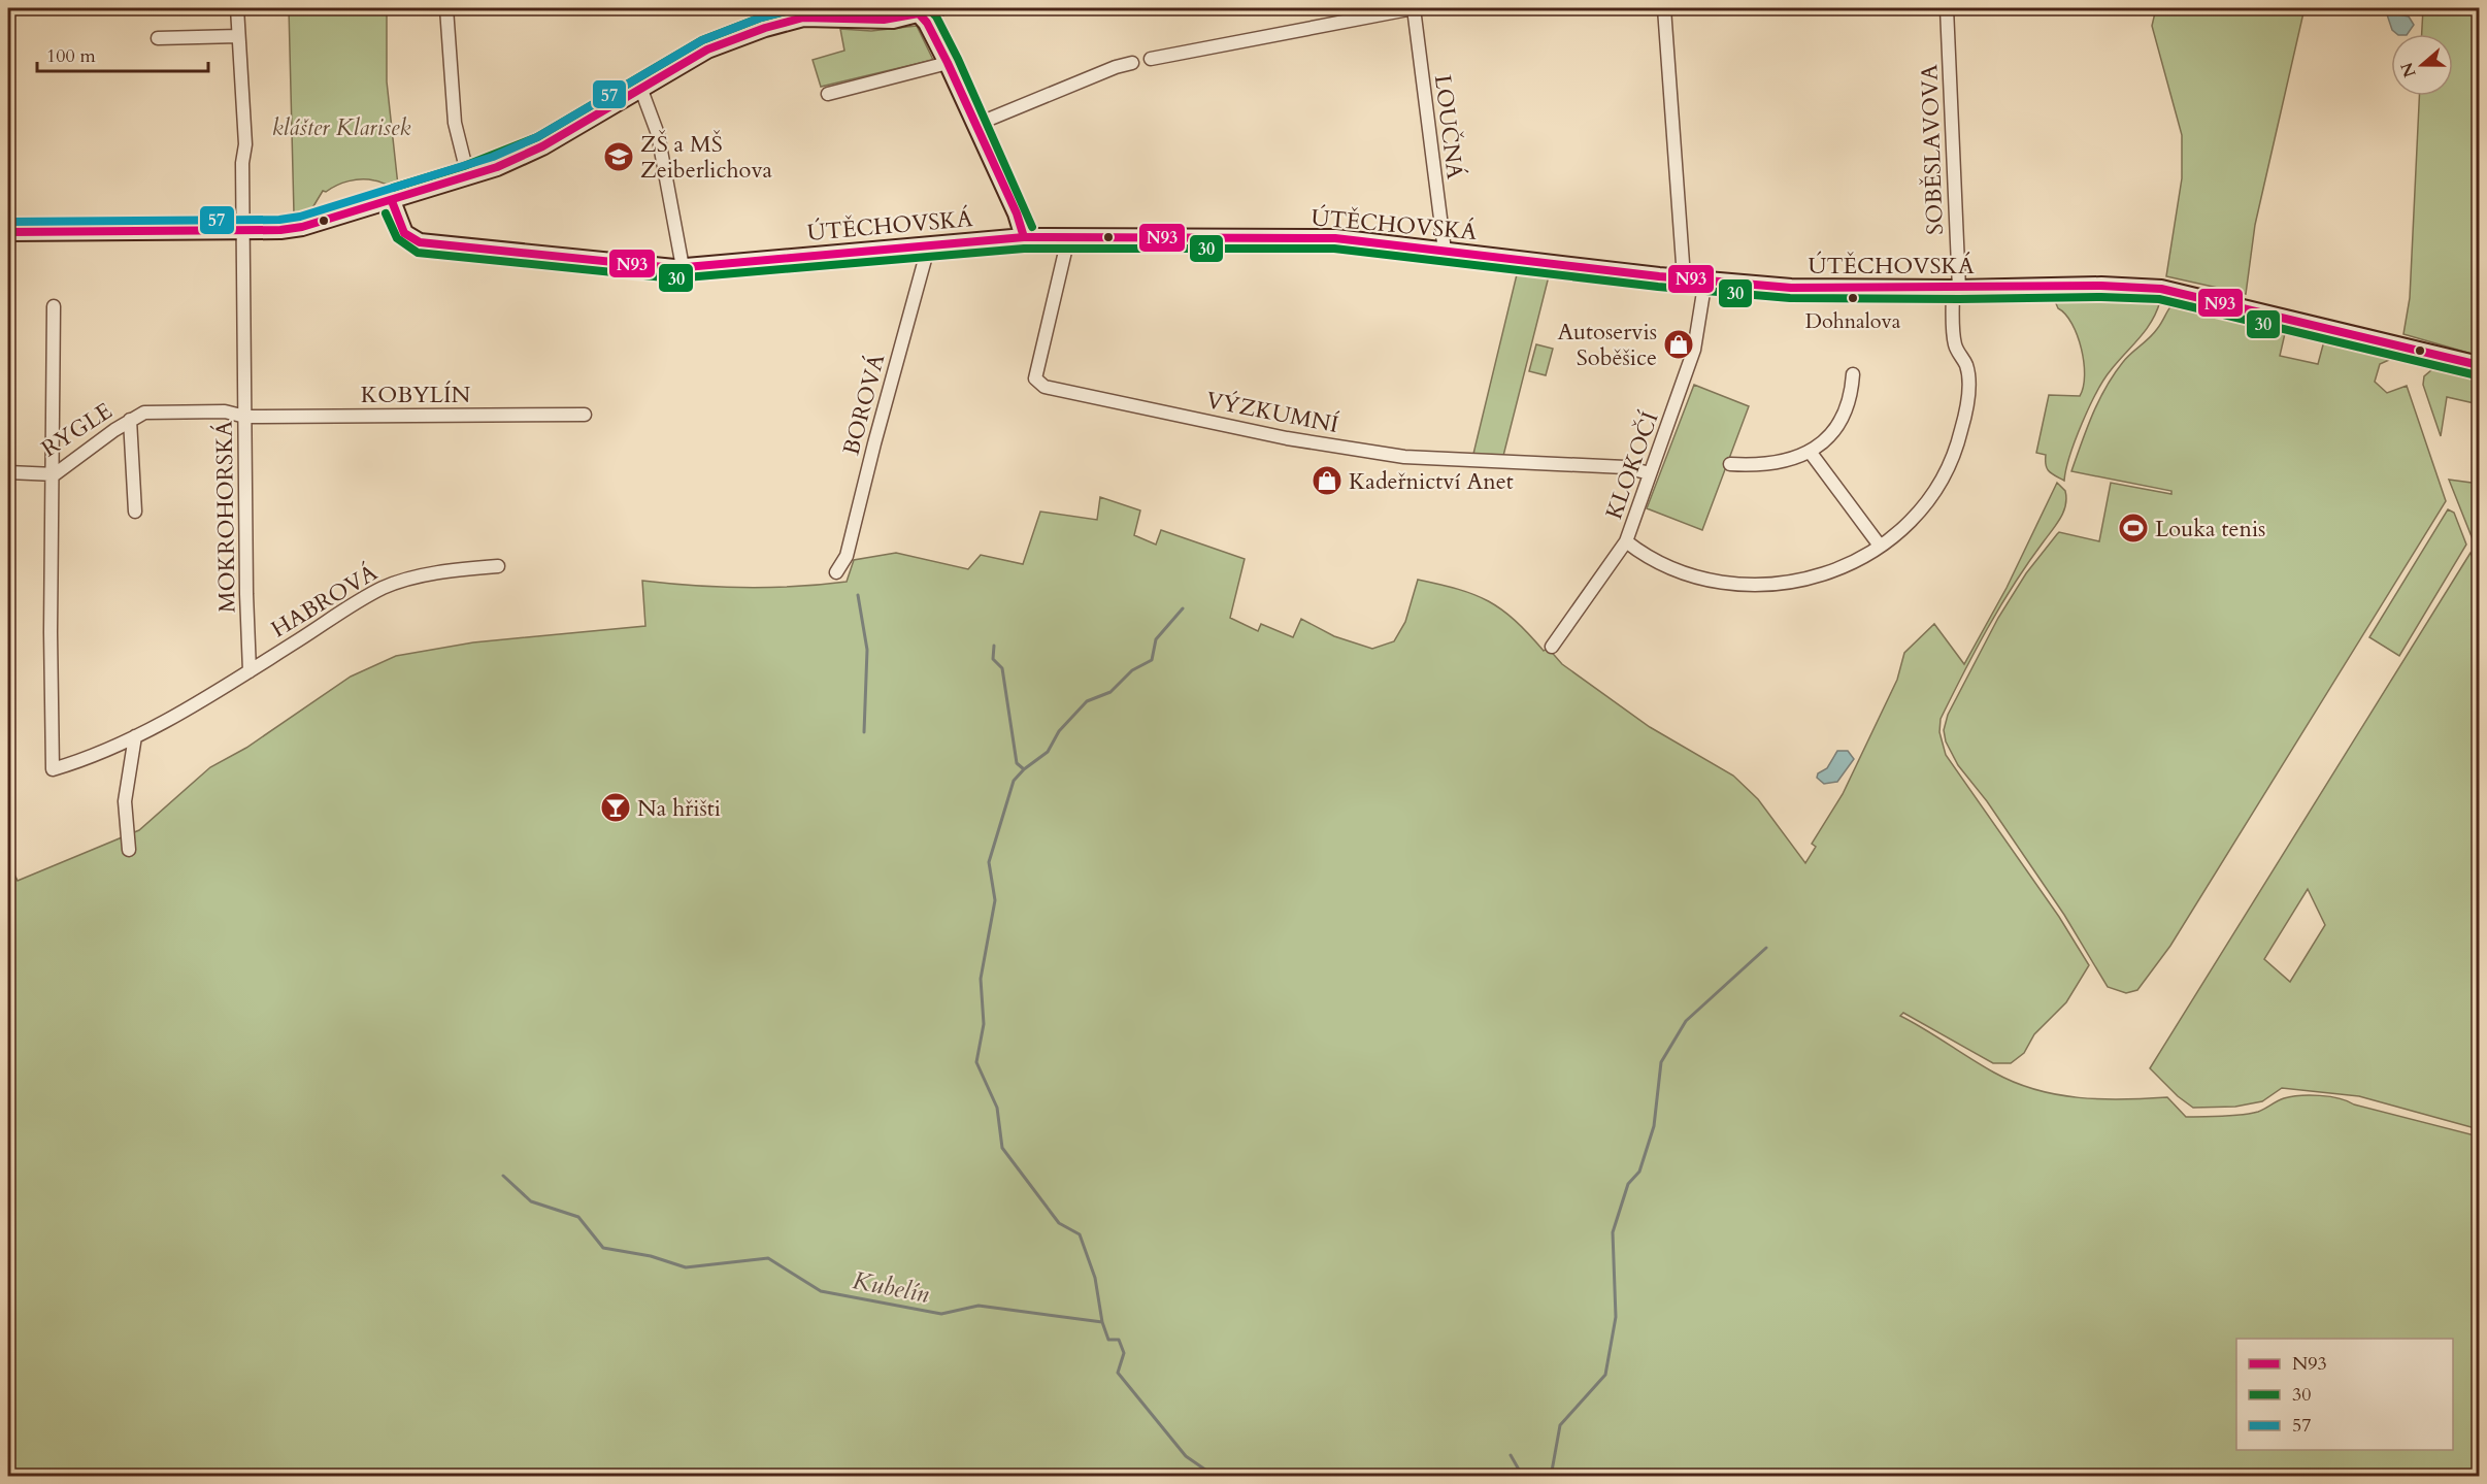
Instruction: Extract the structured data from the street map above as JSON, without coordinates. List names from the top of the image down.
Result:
{
  "streets": {
    "street": [
      "LOUČNÁ",
      "SOBĚSLAVOVA",
      "ÚTĚCHOVSKÁ",
      "KOBYLÍN",
      "BOROVÁ",
      "VÝZKUMNÍ",
      "RYGLE",
      "KLOKOČÍ",
      "MOKROHORSKÁ",
      "HABROVÁ"
    ]
  },
  "crossings": [
    ["LOUČNÁ", "ÚTĚCHOVSKÁ"],
    ["SOBĚSLAVOVA", "ÚTĚCHOVSKÁ"],
    ["SOBĚSLAVOVA", "KLOKOČÍ"],
    ["ÚTĚCHOVSKÁ", "BOROVÁ"],
    ["ÚTĚCHOVSKÁ", "VÝZKUMNÍ"],
    ["ÚTĚCHOVSKÁ", "KLOKOČÍ"],
    ["KOBYLÍN", "RYGLE"],
    ["KOBYLÍN", "MOKROHORSKÁ"],
    ["VÝZKUMNÍ", "KLOKOČÍ"],
    ["RYGLE", "MOKROHORSKÁ"],
    ["MOKROHORSKÁ", "HABROVÁ"]
  ],
  "water": ["Kubelín"],
  "parks": ["klášter Klarisek"],
  "places": {
    "school or university": ["ZŠ a MŠ Zeiberlichova"],
    "other": ["Dohnalova"],
    "shop": ["Autoservis Soběšice", "Kadeřnictví Anet"],
    "sports": ["Louka tenis"],
    "bar": ["Na hřišti"]
  },
  "lines": ["transit line 30", "transit line 57", "transit line N93"],
  "legend": ["N93", "30", "57"],
  "scale_bar": "100 m",
  "north": "left"
}
